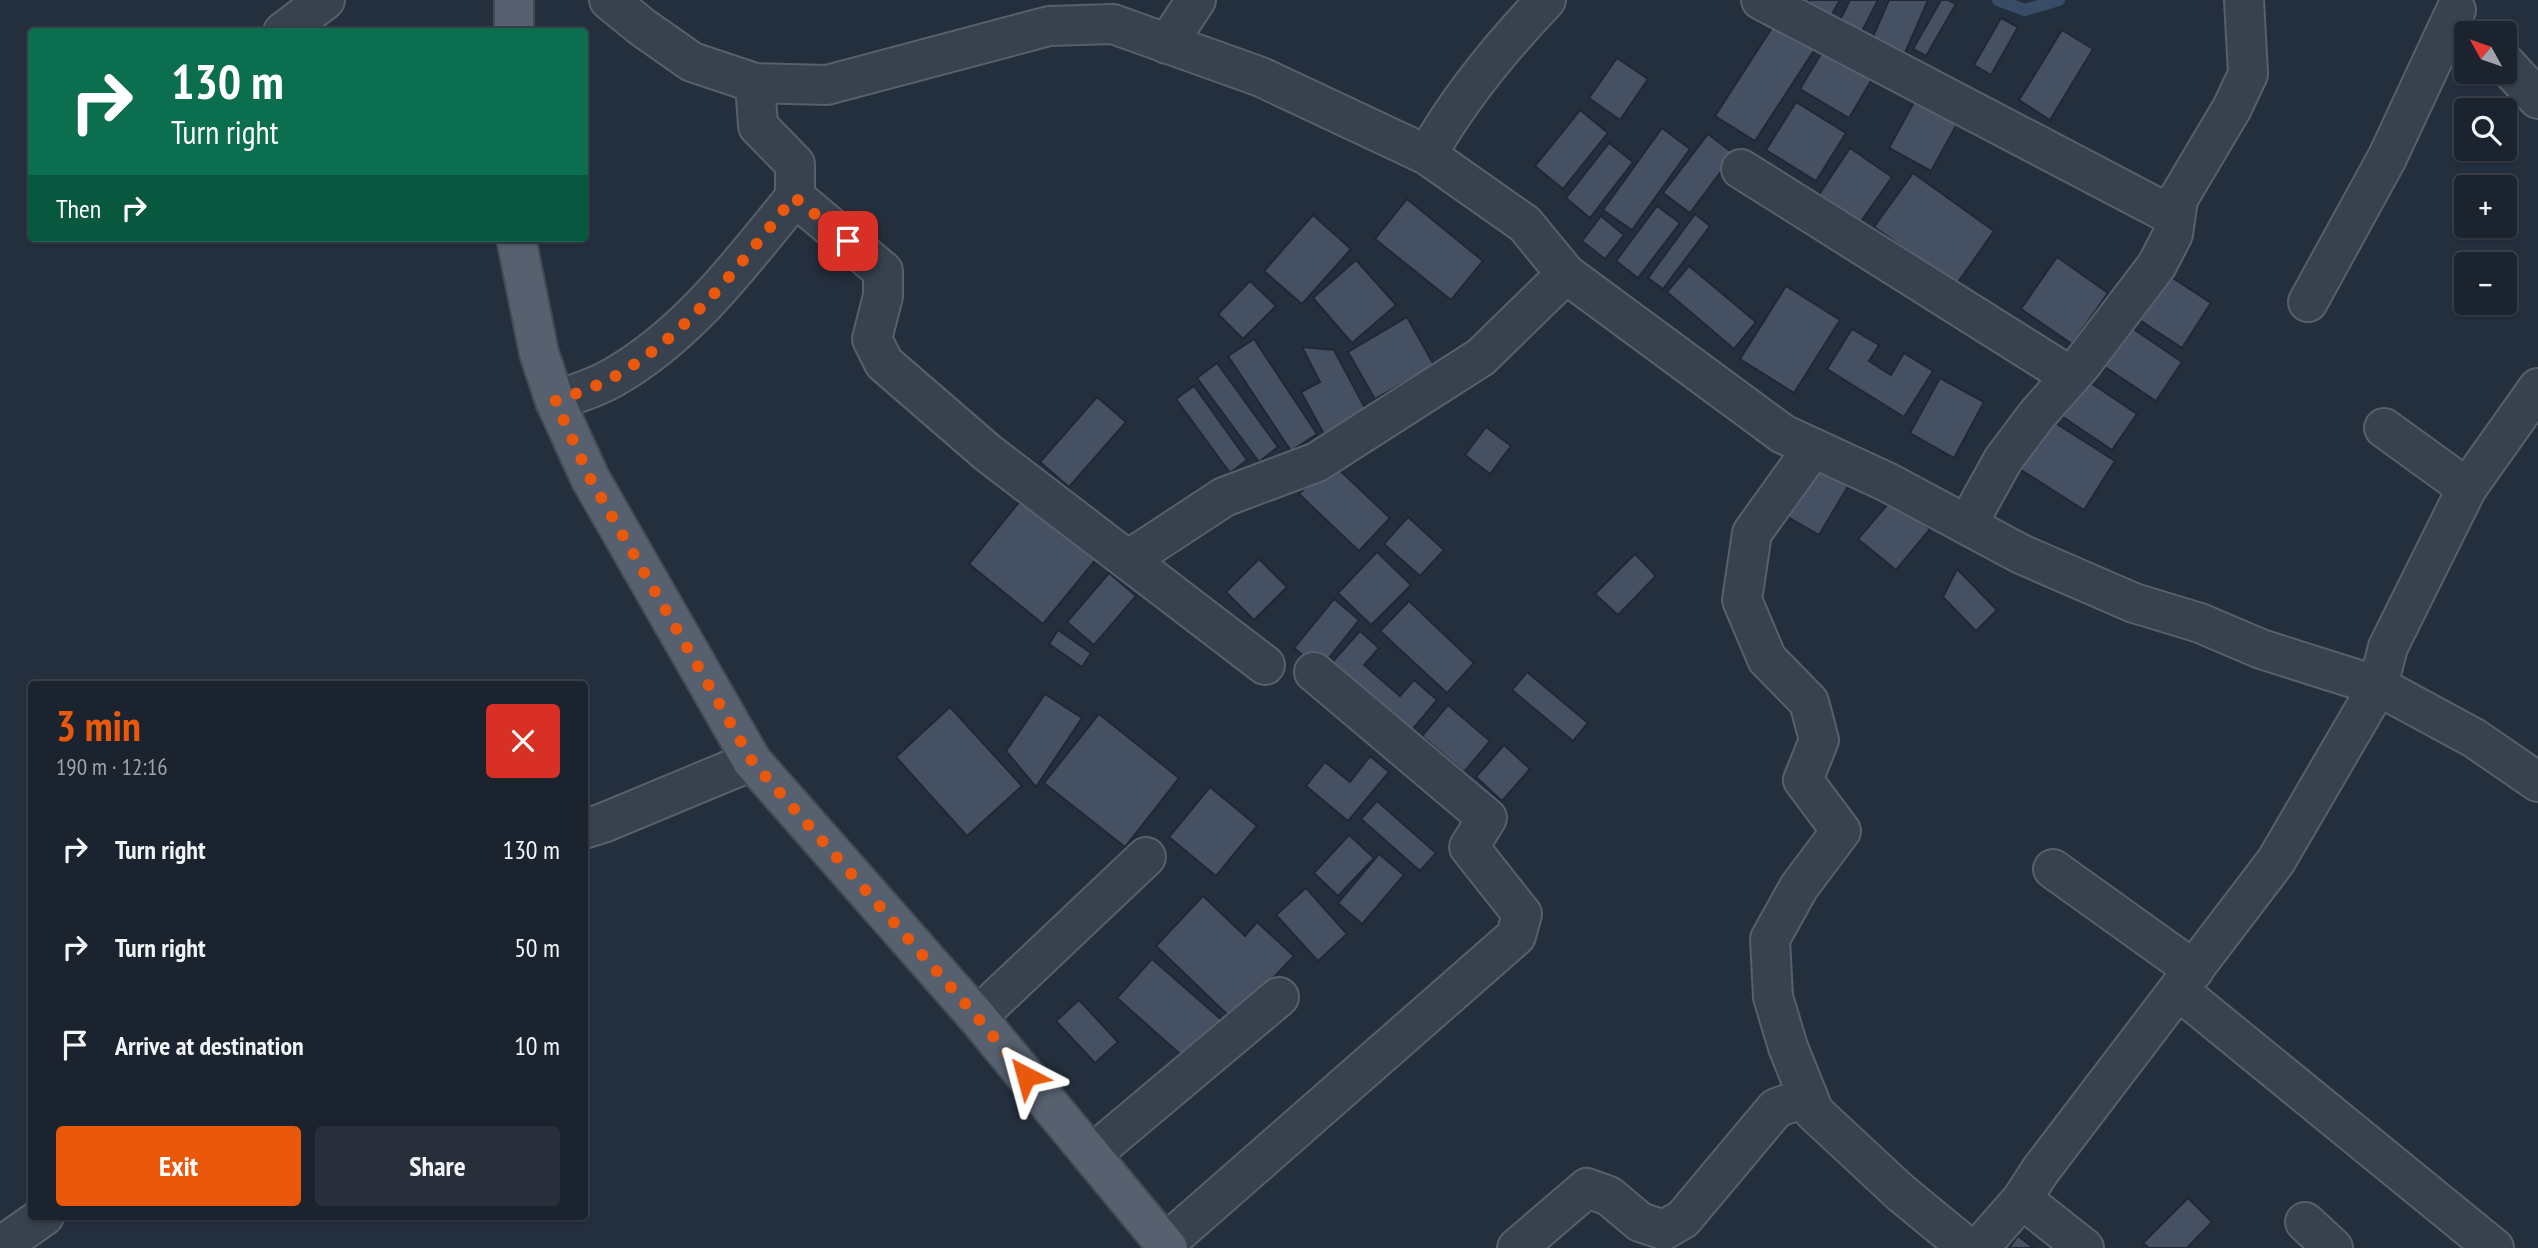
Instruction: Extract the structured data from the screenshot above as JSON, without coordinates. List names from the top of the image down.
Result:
{
  "north": "top left",
  "page": {
    "map_buttons": ["+", "−"],
    "turn": ["130 m", "Turn right"],
    "then": "Then",
    "heading": ["3 min", "190 m · 12:16"],
    "list": [
      {
        "name": "Turn right",
        "value": "130 m"
      },
      {
        "name": "Turn right",
        "value": "50 m"
      },
      {
        "name": "Arrive at destination",
        "value": "10 m"
      }
    ],
    "buttons": ["Exit", "Share"]
  }
}
